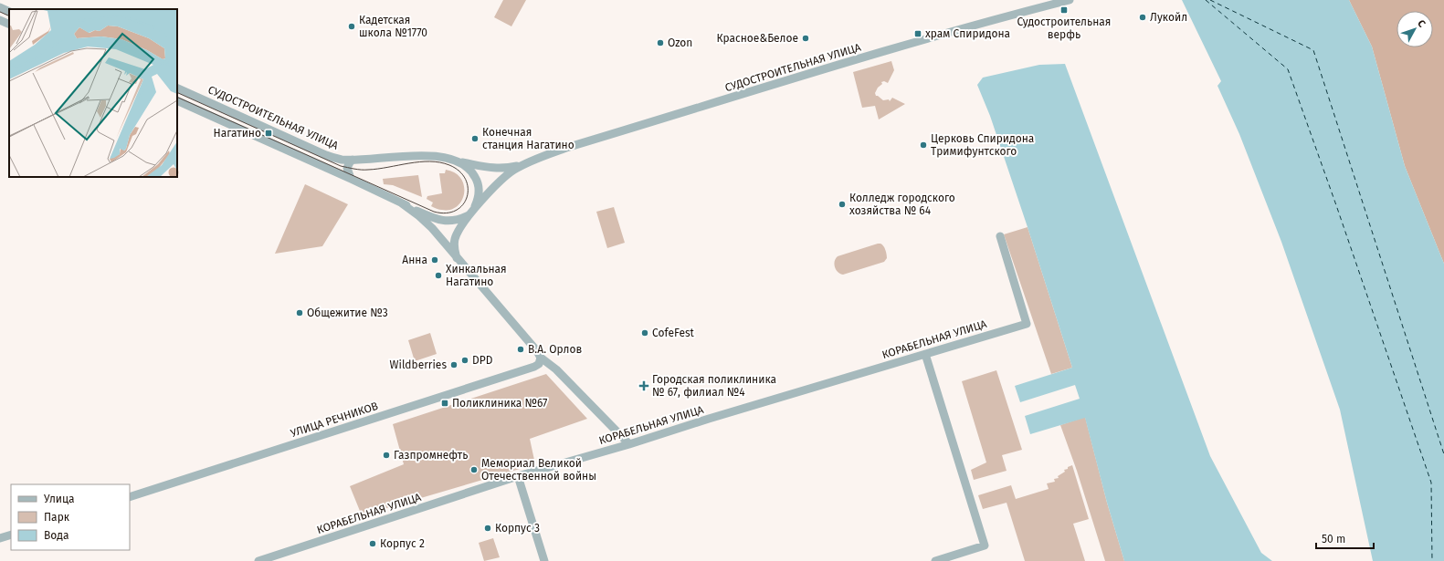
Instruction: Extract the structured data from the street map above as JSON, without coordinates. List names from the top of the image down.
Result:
{
  "streets": {
    "street": ["СУДОСТРОИТЕЛЬНАЯ УЛИЦА", "КОРАБЕЛЬНАЯ УЛИЦА", "УЛИЦА РЕЧНИКОВ"]
  },
  "places": {
    "transit": [
      "Судостроительная верфь",
      "храм Спиридона",
      "Нагатино",
      "Поликлиника №67"
    ],
    "other": [
      "Лукойл",
      "Кадетская школа №1770",
      "Красное&Белое",
      "Ozon",
      "Конечная станция Нагатино",
      "Церковь Спиридона Тримифунтского",
      "Колледж городского хозяйства № 64",
      "Анна",
      "Хинкальная Нагатино",
      "Общежитие №3",
      "CofeFest",
      "В.А. Орлов",
      "DPD",
      "Wildberries",
      "Газпромнефть",
      "Мемориал Великой Отечественной войны",
      "Корпус 3",
      "Корпус 2"
    ],
    "health": ["Городская поликлиника № 67, филиал №4"]
  },
  "legend": ["Улица", "Парк", "Вода"],
  "scale_bar": "50 m",
  "north": "top right"
}
